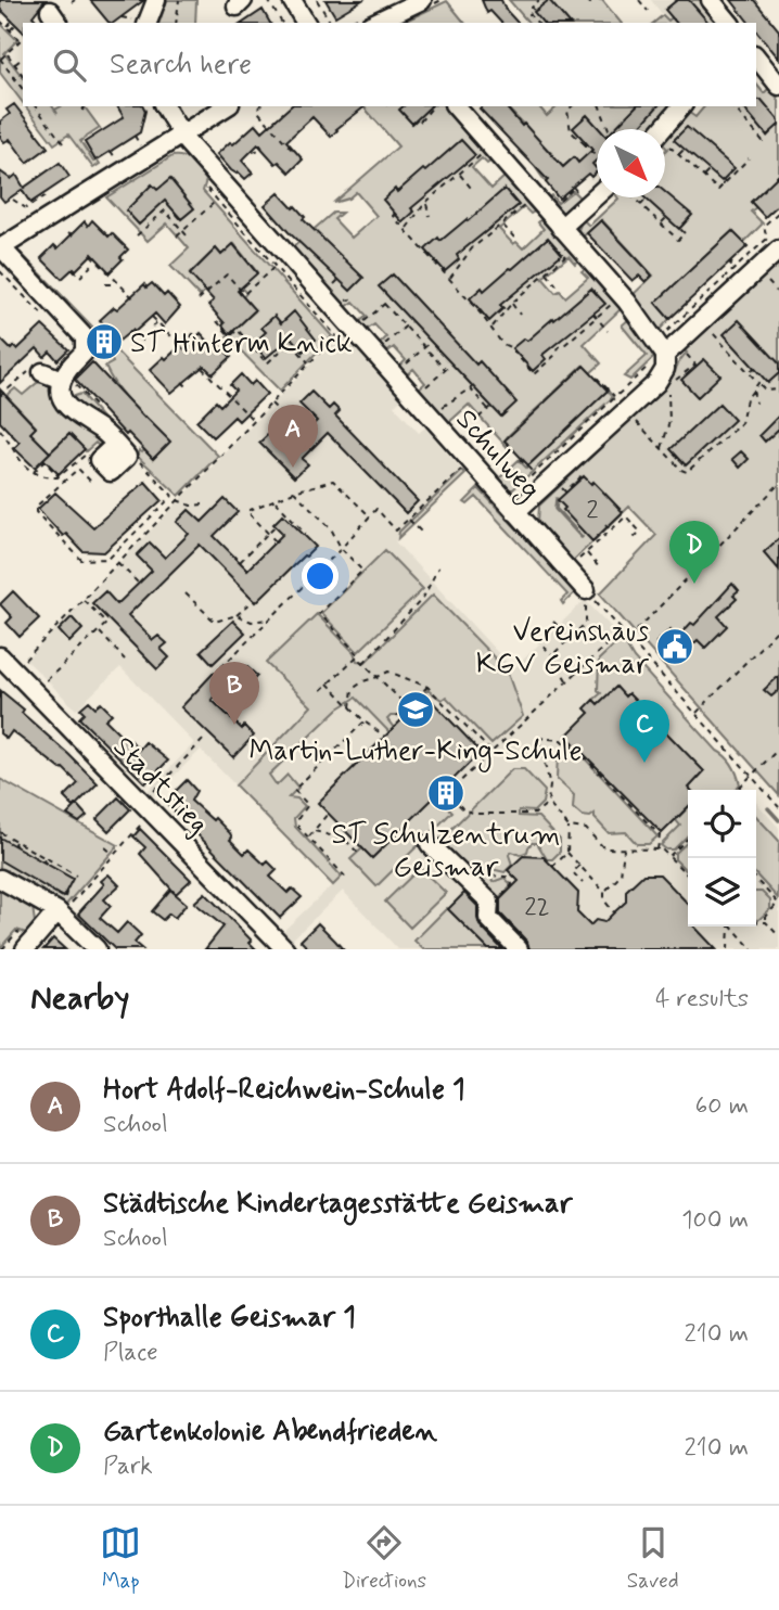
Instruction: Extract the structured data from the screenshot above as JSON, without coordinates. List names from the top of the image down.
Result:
{
  "streets": {
    "street": ["Schulweg", "Stadtstieg"]
  },
  "places": {
    "building": ["ST Hinterm Knick", "ST Schulzentrum Geismar"],
    "public building": ["Vereinshaus KGV Geismar"],
    "school or university": ["Martin-Luther-King-Schule"]
  },
  "house_numbers": ["2", "22"],
  "north": "bottom right",
  "page": {
    "search": "Search here",
    "pins": [
      "A",
      "D",
      "B",
      "C"
    ],
    "heading": ["Nearby", "4 results"],
    "list": [
      {
        "mark": "A",
        "name": "Hort Adolf-Reichwein-Schule 1",
        "note": "School",
        "value": "60 m"
      },
      {
        "mark": "B",
        "name": "Städtische Kindertagesstätte Geismar",
        "note": "School",
        "value": "100 m"
      },
      {
        "mark": "C",
        "name": "Sporthalle Geismar 1",
        "note": "Place",
        "value": "210 m"
      },
      {
        "mark": "D",
        "name": "Gartenkolonie Abendfrieden",
        "note": "Park",
        "value": "210 m"
      }
    ],
    "nav": ["Map", "Directions", "Saved"]
  }
}
